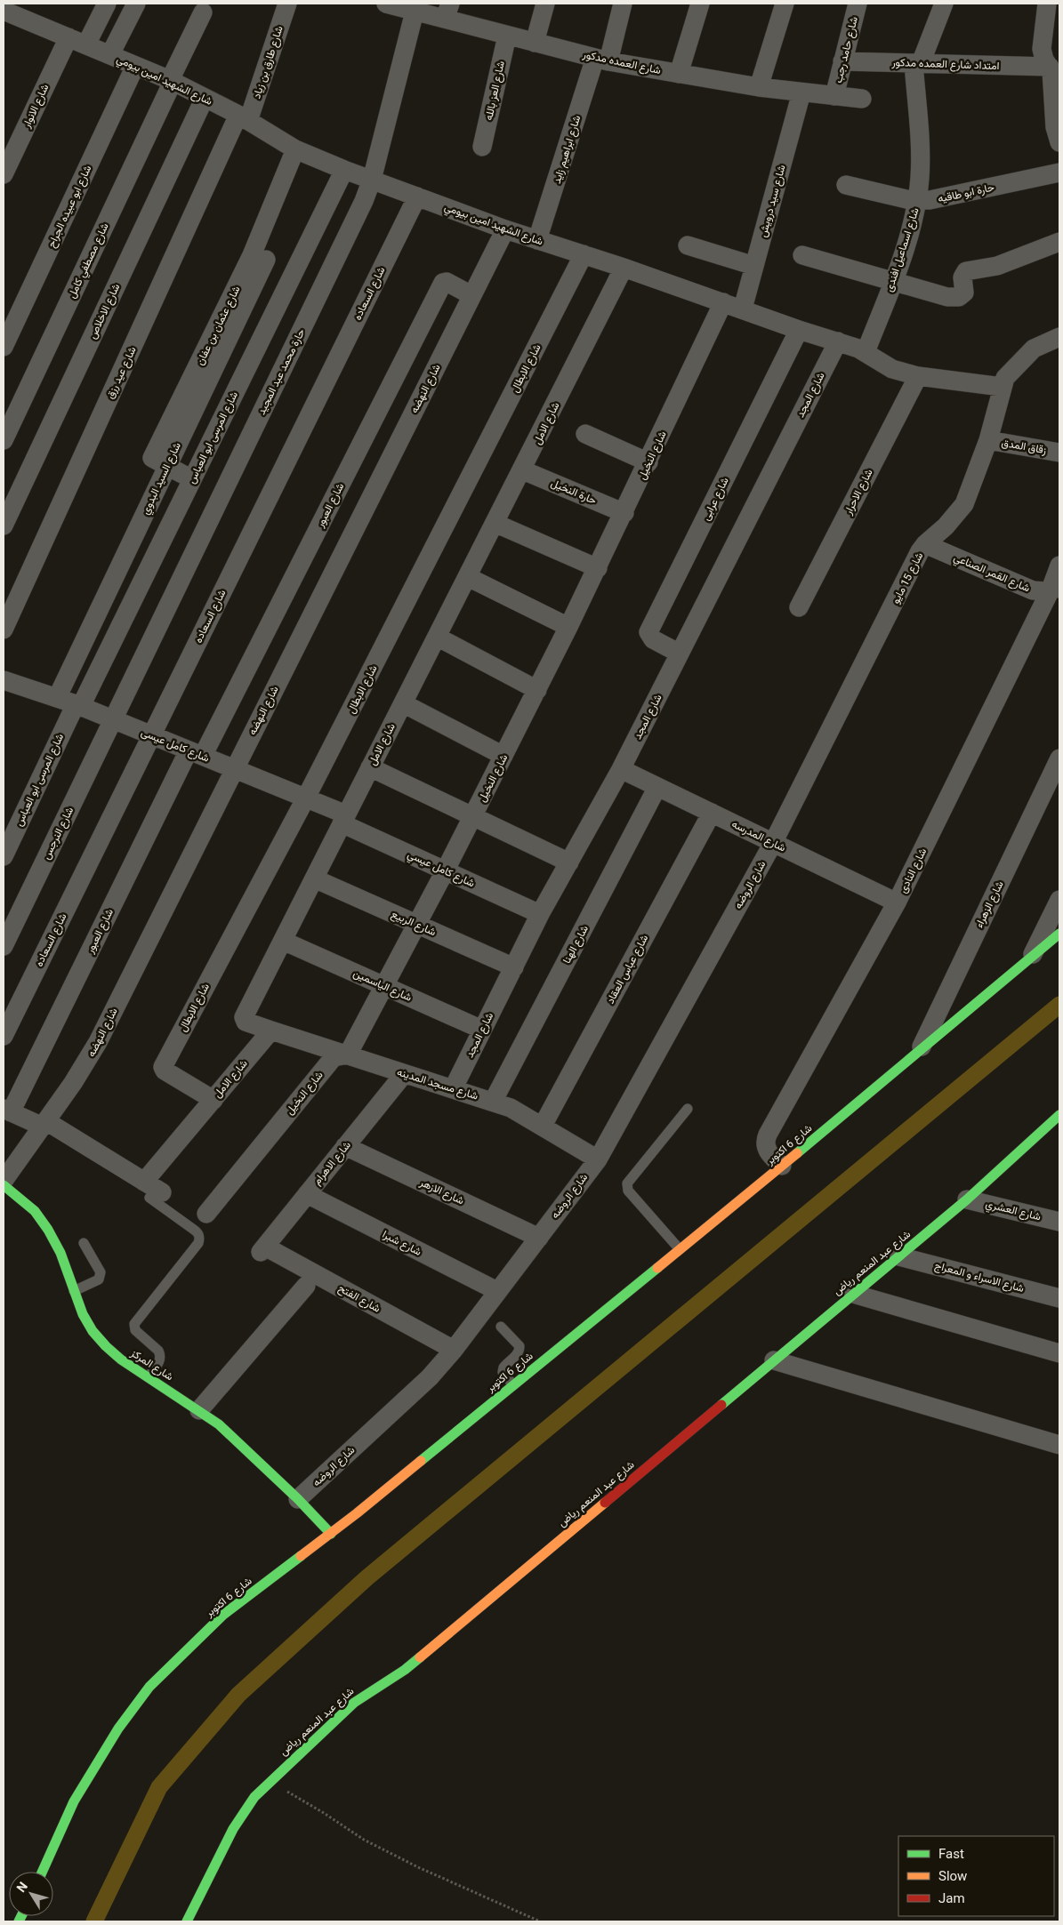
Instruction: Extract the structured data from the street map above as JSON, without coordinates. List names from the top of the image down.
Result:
{
  "streets": {
    "main road": ["شارع 6 اكتوبر", "شارع عبد المنعم رياض", "شارع المركز"],
    "street": [
      "شارع حامد رجب",
      "شارع طارق بن زياد",
      "شارع العمده مدكور",
      "امتداد شارع العمده مدكور",
      "شارع الشهيد امين بيومي",
      "شارع العز بالله",
      "شارع الانوار",
      "شارع ابراهيم زايد",
      "حارة ابو طاقيه",
      "شارع سيد درويش",
      "شارع ابو عبيده الجراح",
      "شارع اسماعيل افندى",
      "شارع مصطفي كامل",
      "شارع السعاده",
      "شارع الاخلاص",
      "شارع عثمان بن عفان",
      "شارع الابطال",
      "حارة محمد عبد المجيد",
      "شارع عيد رزق",
      "شارع النهضه",
      "شارع المجد",
      "شارع الامل",
      "شارع المرسى ابو العباس",
      "زقاق المدق",
      "شارع النخيل",
      "شارع السيد البدوي",
      "حارة النخيل",
      "شارع الاحرار",
      "شارع عرابى",
      "شارع العبور",
      "شارع القمر الصناعي",
      "شارع 15 مايو",
      "شارع كامل عيسى",
      "شارع النرجس",
      "شارع المدرسه",
      "شارع كامل عيسي",
      "شارع النادى",
      "شارع الروضه",
      "شارع الزهراء",
      "شارع الربيع",
      "شارع الهنا",
      "شارع عباس العقاد",
      "شارع الياسمين",
      "شارع مسجد المدينه",
      "شارع الاهرام",
      "شارع الازهر",
      "شارع العشري",
      "شارع شبرا",
      "شارع الاسراء و المعراج",
      "شارع الفتح"
    ]
  },
  "crossings": [
    ["شارع حامد رجب", "شارع العمده مدكور"],
    ["شارع حامد رجب", "امتداد شارع العمده مدكور"],
    ["شارع طارق بن زياد", "شارع الشهيد امين بيومي"],
    ["شارع طارق بن زياد", "شارع عيد رزق"],
    ["شارع العمده مدكور", "شارع العز بالله"],
    ["شارع العمده مدكور", "شارع ابراهيم زايد"],
    ["شارع العمده مدكور", "شارع سيد درويش"],
    ["شارع العمده مدكور", "حارة محمد عبد المجيد"],
    ["امتداد شارع العمده مدكور", "شارع اسماعيل افندى"],
    ["شارع الشهيد امين بيومي", "شارع الانوار"],
    ["شارع الشهيد امين بيومي", "شارع ابراهيم زايد"],
    ["شارع الشهيد امين بيومي", "شارع سيد درويش"],
    ["شارع الشهيد امين بيومي", "شارع ابو عبيده الجراح"],
    ["شارع الشهيد امين بيومي", "شارع اسماعيل افندى"],
    ["شارع الشهيد امين بيومي", "شارع مصطفي كامل"],
    ["شارع الشهيد امين بيومي", "شارع السعاده"],
    ["شارع الشهيد امين بيومي", "شارع الاخلاص"],
    ["شارع الشهيد امين بيومي", "شارع عثمان بن عفان"],
    ["شارع الشهيد امين بيومي", "شارع الابطال"],
    ["شارع الشهيد امين بيومي", "حارة محمد عبد المجيد"],
    ["شارع الشهيد امين بيومي", "شارع عيد رزق"],
    ["شارع الشهيد امين بيومي", "شارع النهضه"],
    ["شارع الشهيد امين بيومي", "شارع المجد"],
    ["شارع الشهيد امين بيومي", "شارع الامل"],
    ["شارع الشهيد امين بيومي", "شارع المرسى ابو العباس"],
    ["شارع الشهيد امين بيومي", "شارع النخيل"],
    ["شارع الشهيد امين بيومي", "شارع الاحرار"],
    ["شارع الشهيد امين بيومي", "شارع عرابى"],
    ["شارع الشهيد امين بيومي", "شارع 15 مايو"],
    ["حارة ابو طاقيه", "شارع اسماعيل افندى"],
    ["شارع السعاده", "شارع كامل عيسى"],
    ["شارع عثمان بن عفان", "شارع المرسى ابو العباس"],
    ["شارع عثمان بن عفان", "شارع السيد البدوي"],
    ["شارع الابطال", "شارع الامل"],
    ["شارع الابطال", "شارع كامل عيسى"],
    ["حارة محمد عبد المجيد", "شارع كامل عيسى"],
    ["حارة محمد عبد المجيد", "شارع النرجس"],
    ["شارع النهضه", "شارع العبور"],
    ["شارع النهضه", "شارع كامل عيسى"],
    ["شارع المجد", "شارع عرابى"],
    ["شارع المجد", "شارع المدرسه"],
    ["شارع المجد", "شارع كامل عيسي"],
    ["شارع المجد", "شارع الربيع"],
    ["شارع المجد", "شارع الياسمين"],
    ["شارع المجد", "شارع مسجد المدينه"],
    ["شارع الامل", "حارة النخيل"],
    ["شارع الامل", "شارع كامل عيسى"],
    ["شارع الامل", "شارع كامل عيسي"],
    ["شارع الامل", "شارع الربيع"],
    ["شارع الامل", "شارع الياسمين"],
    ["شارع الامل", "شارع مسجد المدينه"],
    ["شارع المرسى ابو العباس", "شارع كامل عيسى"],
    ["زقاق المدق", "شارع 15 مايو"],
    ["شارع النخيل", "حارة النخيل"],
    ["شارع النخيل", "شارع كامل عيسي"],
    ["شارع النخيل", "شارع الربيع"],
    ["شارع النخيل", "شارع الياسمين"],
    ["شارع النخيل", "شارع مسجد المدينه"],
    ["شارع السيد البدوي", "شارع كامل عيسى"],
    ["شارع العبور", "شارع كامل عيسى"],
    ["شارع القمر الصناعي", "شارع 15 مايو"],
    ["شارع القمر الصناعي", "شارع النادى"],
    ["شارع 15 مايو", "شارع المدرسه"],
    ["شارع 15 مايو", "شارع الروضه"],
    ["شارع كامل عيسى", "شارع النرجس"],
    ["شارع كامل عيسى", "شارع كامل عيسي"],
    ["شارع المدرسه", "شارع النادى"],
    ["شارع المدرسه", "شارع الروضه"],
    ["شارع المدرسه", "شارع الهنا"],
    ["شارع المدرسه", "شارع عباس العقاد"],
    ["شارع النادى", "شارع 6 اكتوبر"],
    ["شارع الروضه", "شارع مسجد المدينه"],
    ["شارع الروضه", "شارع الازهر"],
    ["شارع الروضه", "شارع شبرا"],
    ["شارع الروضه", "شارع الفتح"],
    ["شارع الروضه", "شارع المركز"],
    ["شارع الزهراء", "شارع 6 اكتوبر"],
    ["شارع الهنا", "شارع مسجد المدينه"],
    ["شارع عباس العقاد", "شارع مسجد المدينه"],
    ["شارع مسجد المدينه", "شارع الاهرام"],
    ["شارع 6 اكتوبر", "شارع المركز"],
    ["شارع الاهرام", "شارع الازهر"],
    ["شارع الاهرام", "شارع شبرا"],
    ["شارع الاهرام", "شارع الفتح"],
    ["شارع العشري", "شارع عبد المنعم رياض"],
    ["شارع عبد المنعم رياض", "شارع الاسراء و المعراج"]
  ],
  "legend": ["Fast", "Slow", "Jam"],
  "north": "top left"
}
